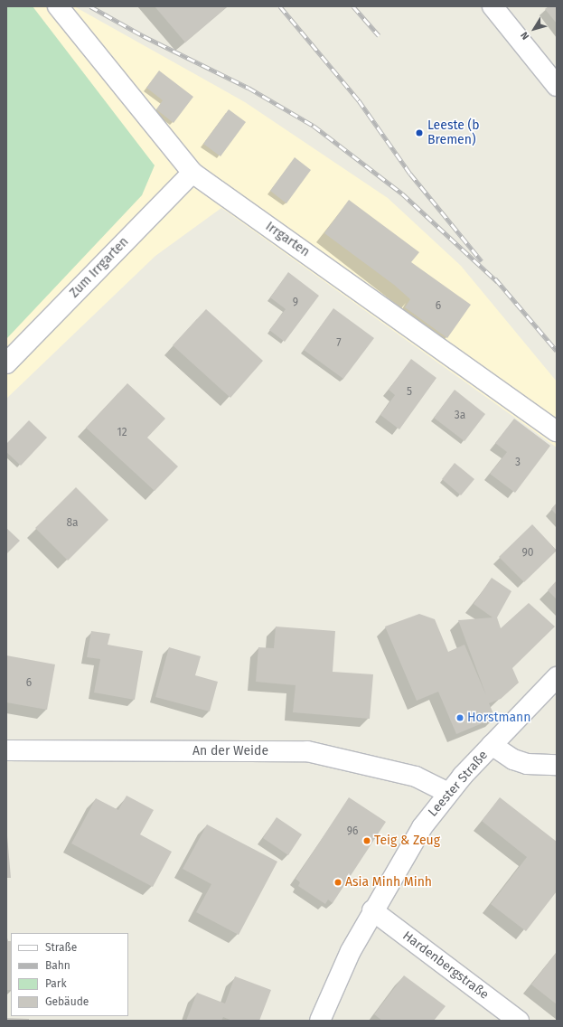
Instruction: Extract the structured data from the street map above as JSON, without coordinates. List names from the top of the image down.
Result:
{
  "streets": {
    "street": [
      "Irrgarten",
      "Zum Irrgarten",
      "An der Weide",
      "Leester Straße",
      "Hardenbergstraße"
    ]
  },
  "crossings": [
    ["Irrgarten", "Zum Irrgarten"],
    ["An der Weide", "Leester Straße"],
    ["Leester Straße", "Hardenbergstraße"]
  ],
  "places": [
    "Leeste (b Bremen)",
    "Horstmann",
    "Teig & Zeug",
    "Asia Minh Minh"
  ],
  "house_numbers": [
    "9",
    "6",
    "7",
    "5",
    "3a",
    "12",
    "3",
    "8a",
    "90",
    "6",
    "96"
  ],
  "legend": [
    "Straße",
    "Bahn",
    "Park",
    "Gebäude"
  ],
  "north": "bottom left"
}
